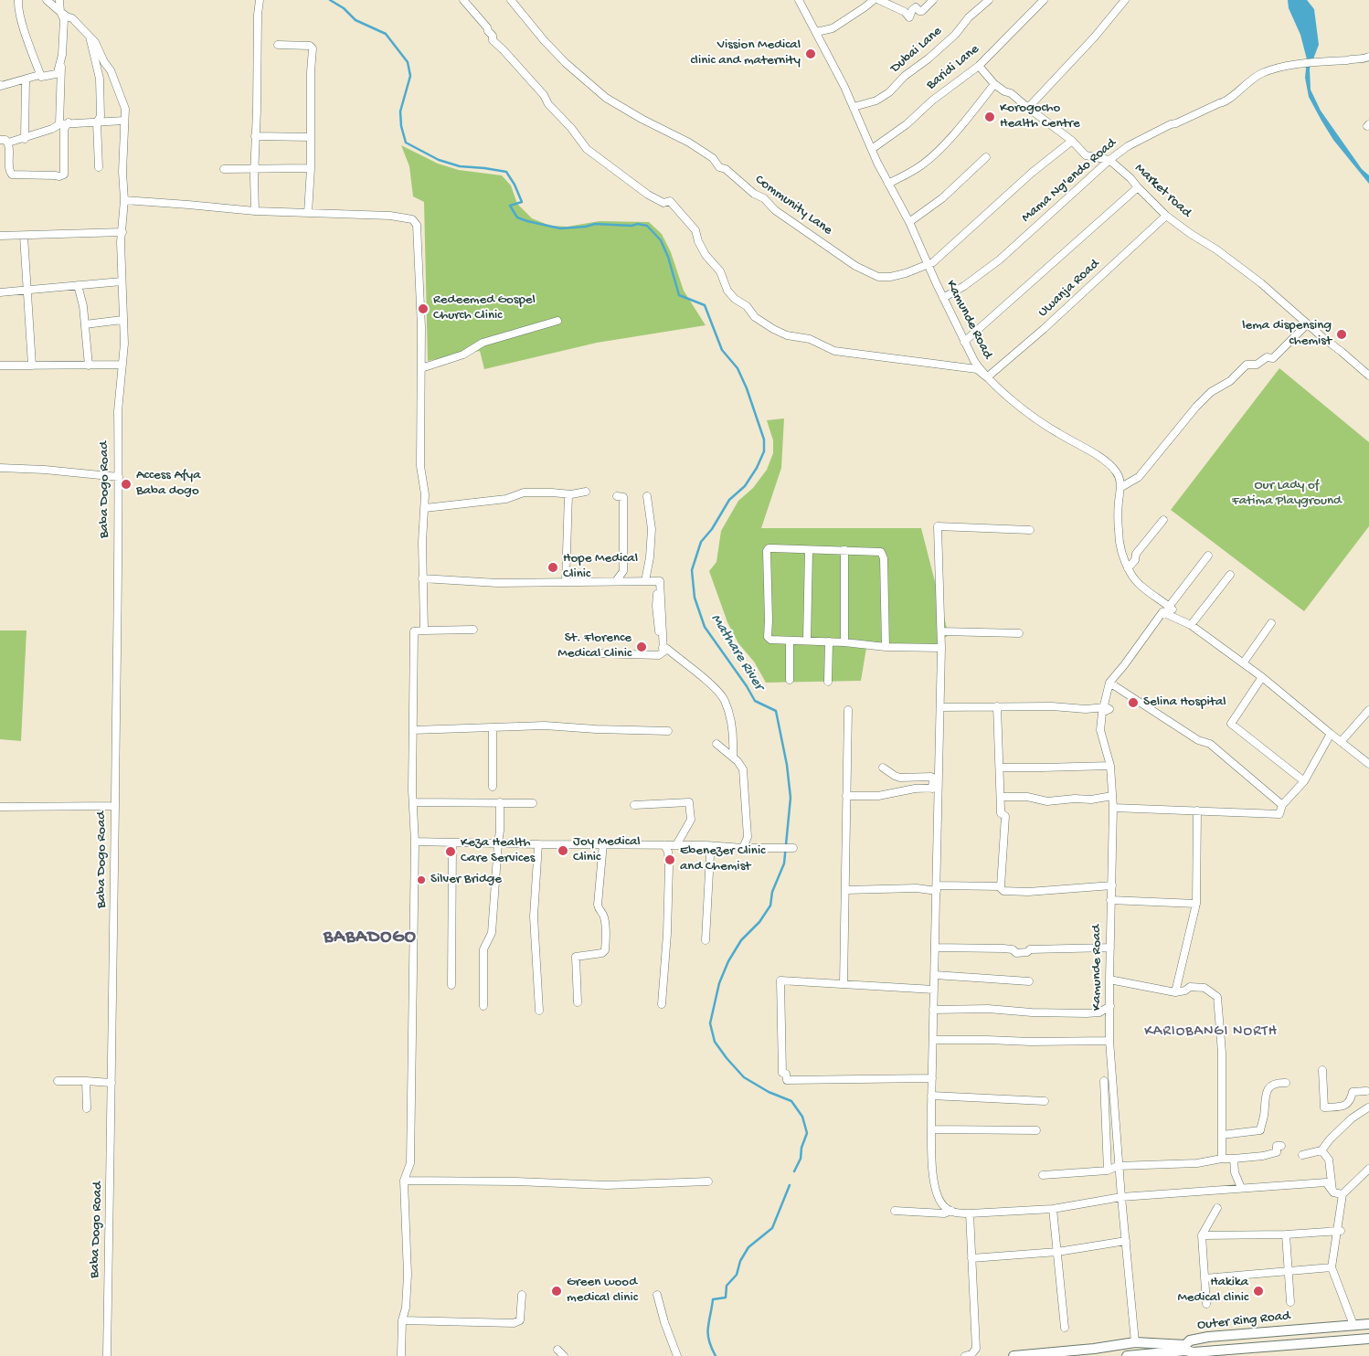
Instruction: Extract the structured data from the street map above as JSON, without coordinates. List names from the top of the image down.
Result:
{
  "streets": {
    "main road": ["Outer Ring Road"],
    "street": [
      "Dubai Lane",
      "Baridi Lane",
      "Mama Ng'endo Road",
      "Market road",
      "Community Lane",
      "Uwanja Road",
      "Kamunde Road",
      "Baba Dogo Road"
    ]
  },
  "crossings": [
    ["Dubai Lane", "Kamunde Road"],
    ["Baridi Lane", "Kamunde Road"],
    ["Mama Ng'endo Road", "Market road"],
    ["Mama Ng'endo Road", "Kamunde Road"],
    ["Market road", "Uwanja Road"],
    ["Community Lane", "Kamunde Road"],
    ["Uwanja Road", "Kamunde Road"],
    ["Kamunde Road", "Outer Ring Road"]
  ],
  "districts": ["BABADOGO", "KARIOBANGI NORTH"],
  "water": ["Mathare River"],
  "parks": ["Our Lady of Fatima Playground"],
  "places": [
    "Vission Medical clinic and maternity",
    "Korogocho Health Centre",
    "Redeemed Gospel Church Clinic",
    "lema dispensing chemist",
    "Access Afya Baba dogo",
    "Hope Medical Clinic",
    "St. Florence Medical Clinic",
    "Selina Hospital",
    "Joy Medical Clinic",
    "Keza Health Care Services",
    "Ebenezer Clinic and Chemist",
    "Silver Bridge",
    "Green wood medical clinic",
    "Hakika Medical clinic"
  ]
}
